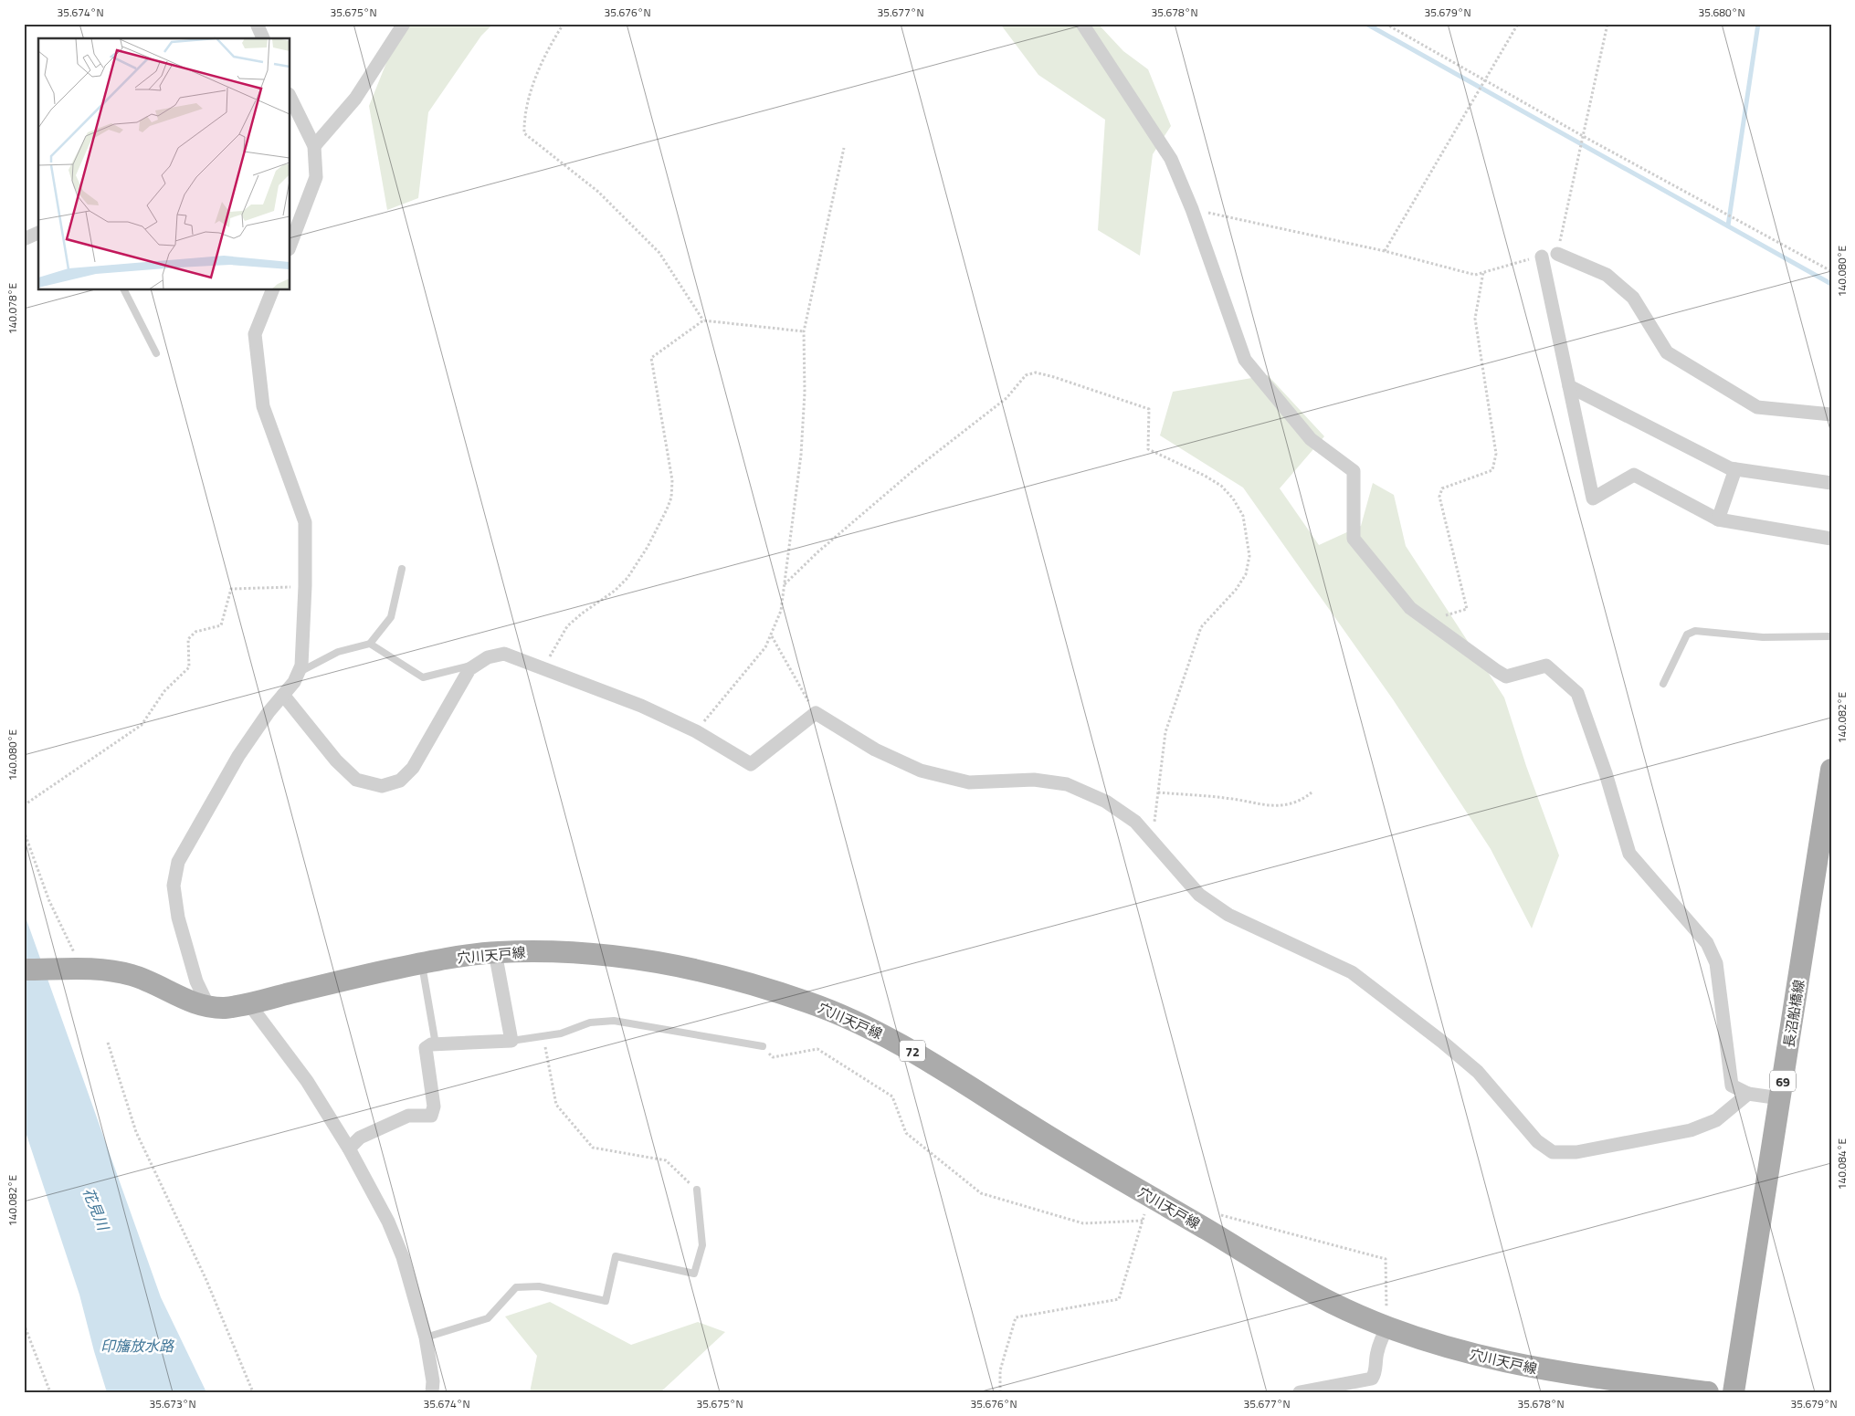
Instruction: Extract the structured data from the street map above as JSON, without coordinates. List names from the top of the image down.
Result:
{
  "streets": {
    "main road": [
      "穴川天戸線",
      "長沼船橋線",
      "72",
      "69"
    ]
  },
  "crossings": [
    ["穴川天戸線", "72"]
  ],
  "water": ["花見川", "印旛放水路"],
  "coordinates": [
    "35.674°N",
    "35.675°N",
    "35.676°N",
    "35.677°N",
    "35.678°N",
    "35.679°N",
    "35.680°N",
    "140.080°E",
    "140.078°E",
    "140.082°E",
    "140.084°E",
    "35.673°N"
  ]
}
